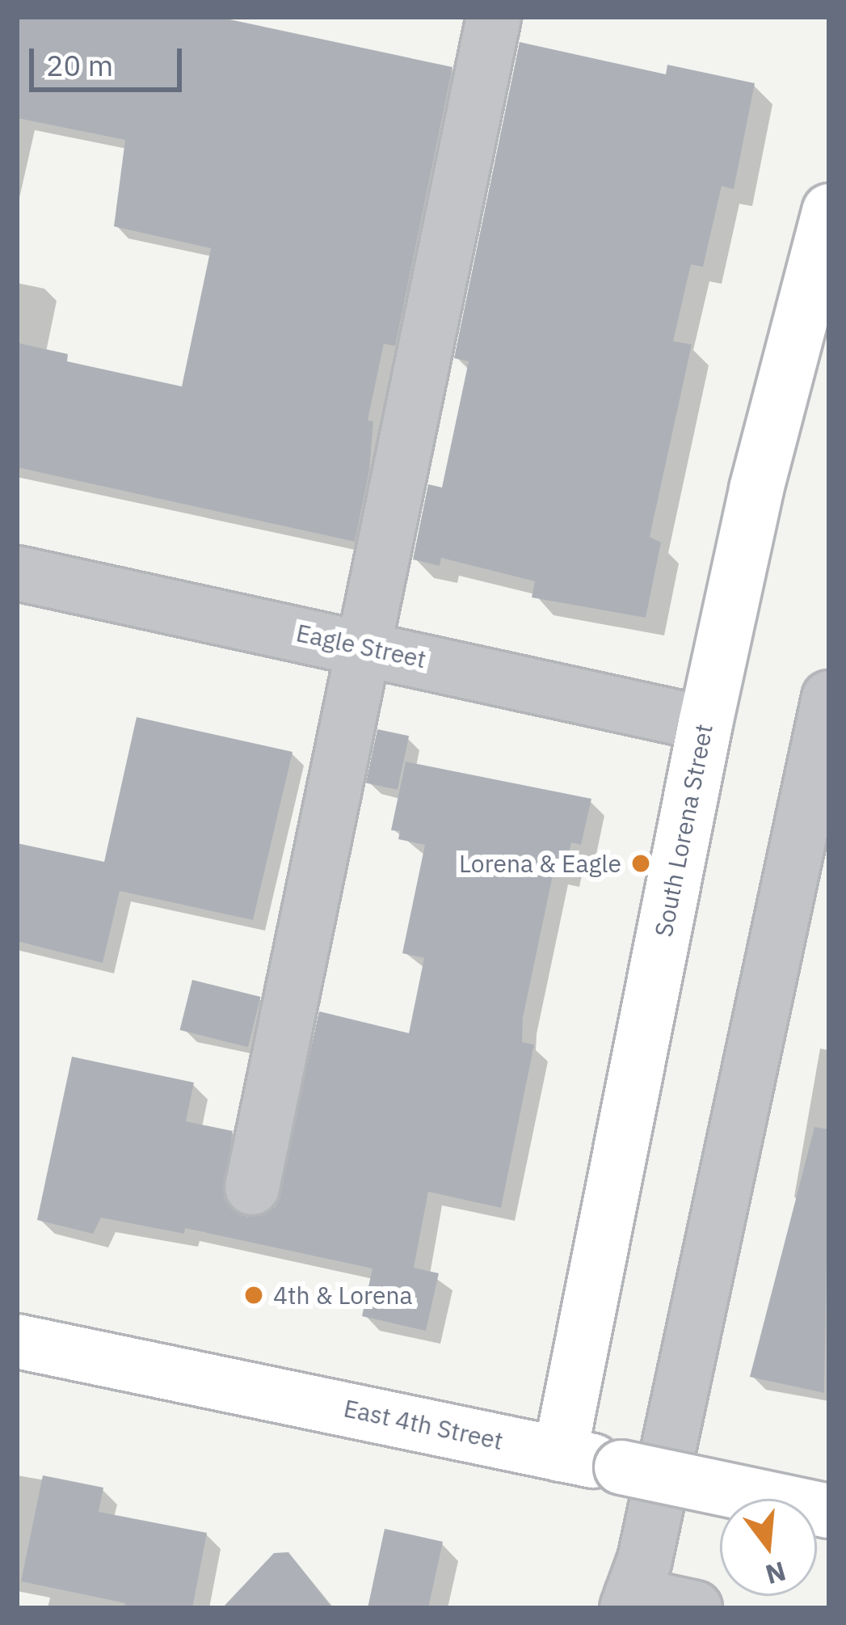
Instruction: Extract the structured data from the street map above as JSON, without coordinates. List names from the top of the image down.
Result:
{
  "streets": {
    "main road": ["South Lorena Street", "East 4th Street"],
    "street": ["Eagle Street"]
  },
  "crossings": [
    ["Eagle Street", "South Lorena Street"],
    ["South Lorena Street", "East 4th Street"]
  ],
  "places": ["Lorena & Eagle", "4th & Lorena"],
  "scale_bar": "20 m",
  "north": "bottom"
}
